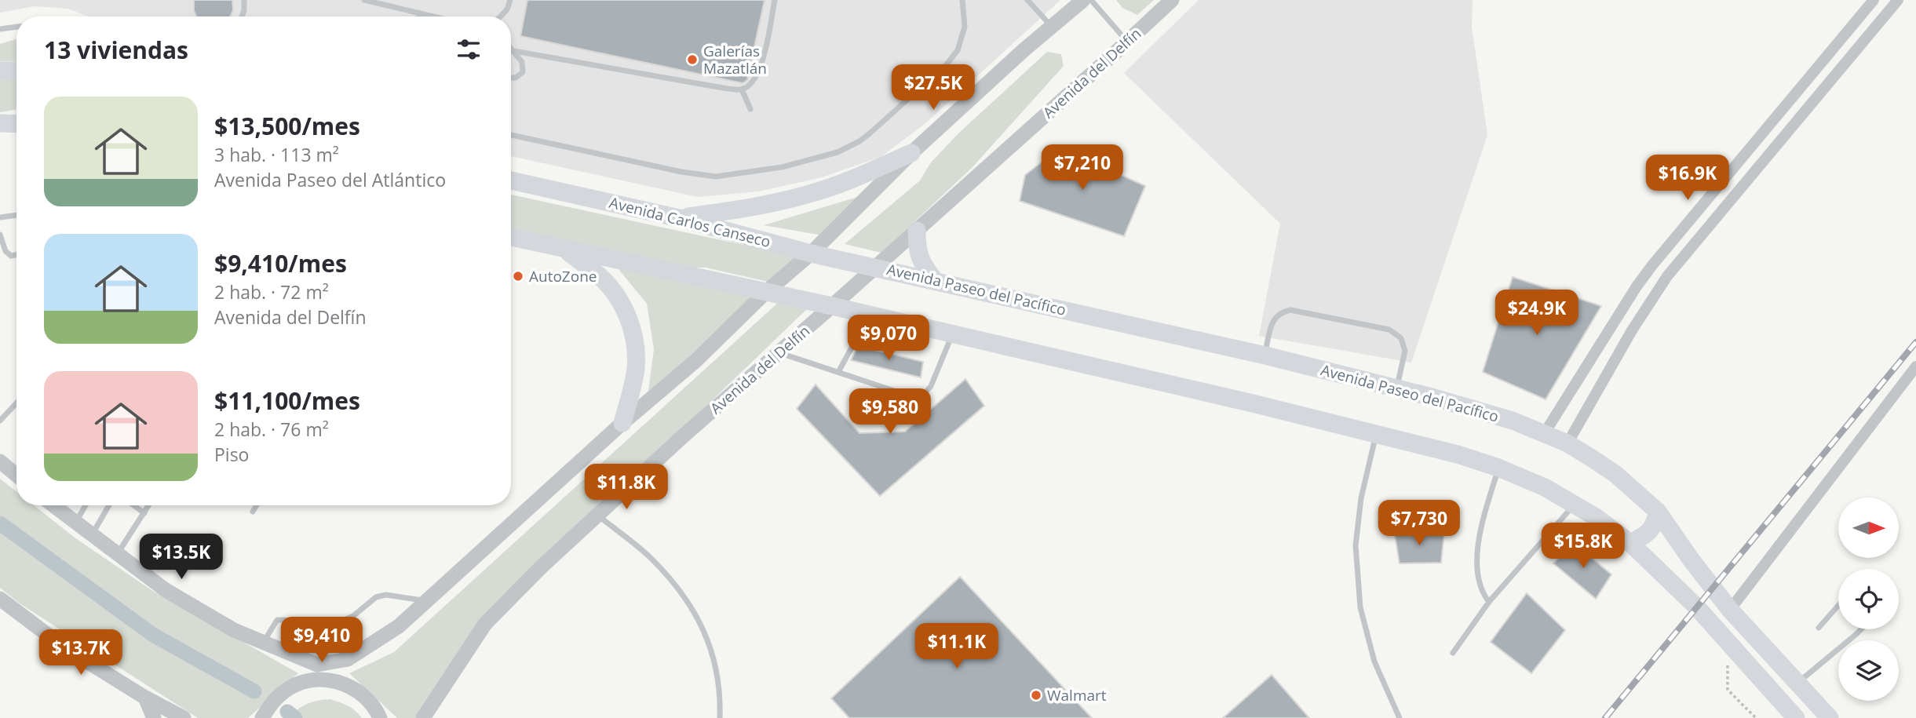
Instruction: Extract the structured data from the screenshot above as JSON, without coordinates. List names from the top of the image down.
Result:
{
  "streets": {
    "main road": ["Avenida Carlos Canseco", "Avenida Paseo del Pacífico"],
    "street": ["Avenida del Delfín"]
  },
  "crossings": [
    ["Avenida del Delfín", "Avenida Carlos Canseco"],
    ["Avenida del Delfín", "Avenida Paseo del Pacífico"],
    ["Avenida Carlos Canseco", "Avenida Paseo del Pacífico"]
  ],
  "places": ["Galerías Mazatlán", "AutoZone", "Walmart"],
  "north": "right",
  "page": {
    "heading": "13 viviendas",
    "price": [
      "$27.5K",
      "$7,210",
      "$16.9K",
      "$24.9K",
      "$9,070",
      "$9,580",
      "$11.8K",
      "$7,730",
      "$15.8K",
      "$13.5K",
      "$9,410",
      "$11.1K",
      "$13.7K"
    ],
    "list": [
      {
        "name": "$13,500/mes",
        "note": "3 hab. · 113 m² · Avenida Paseo del Atlántico"
      },
      {
        "name": "$9,410/mes",
        "note": "2 hab. · 72 m² · Avenida del Delfín"
      },
      {
        "name": "$11,100/mes",
        "note": "2 hab. · 76 m² · Piso"
      }
    ]
  }
}
